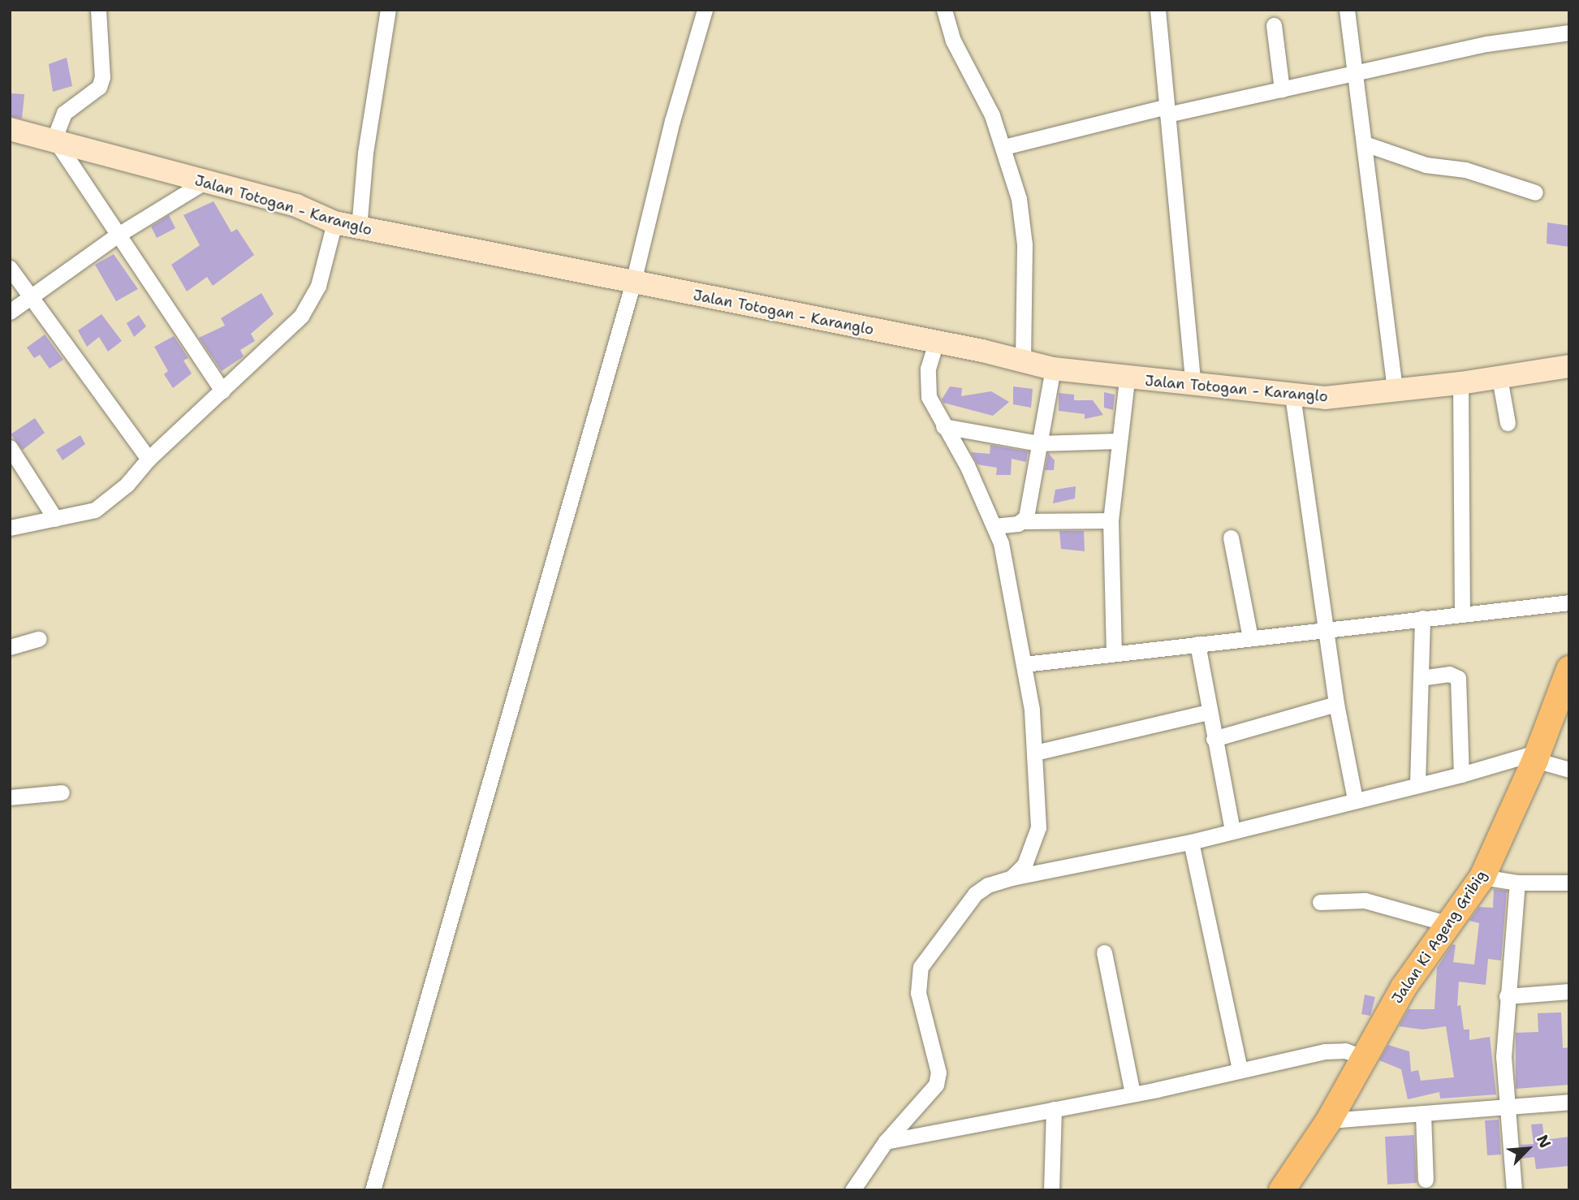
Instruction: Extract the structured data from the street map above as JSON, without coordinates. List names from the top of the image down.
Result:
{
  "streets": {
    "main road": ["Jalan Totogan - Karanglo", "Jalan Ki Ageng Gribig"]
  },
  "north": "top right"
}
